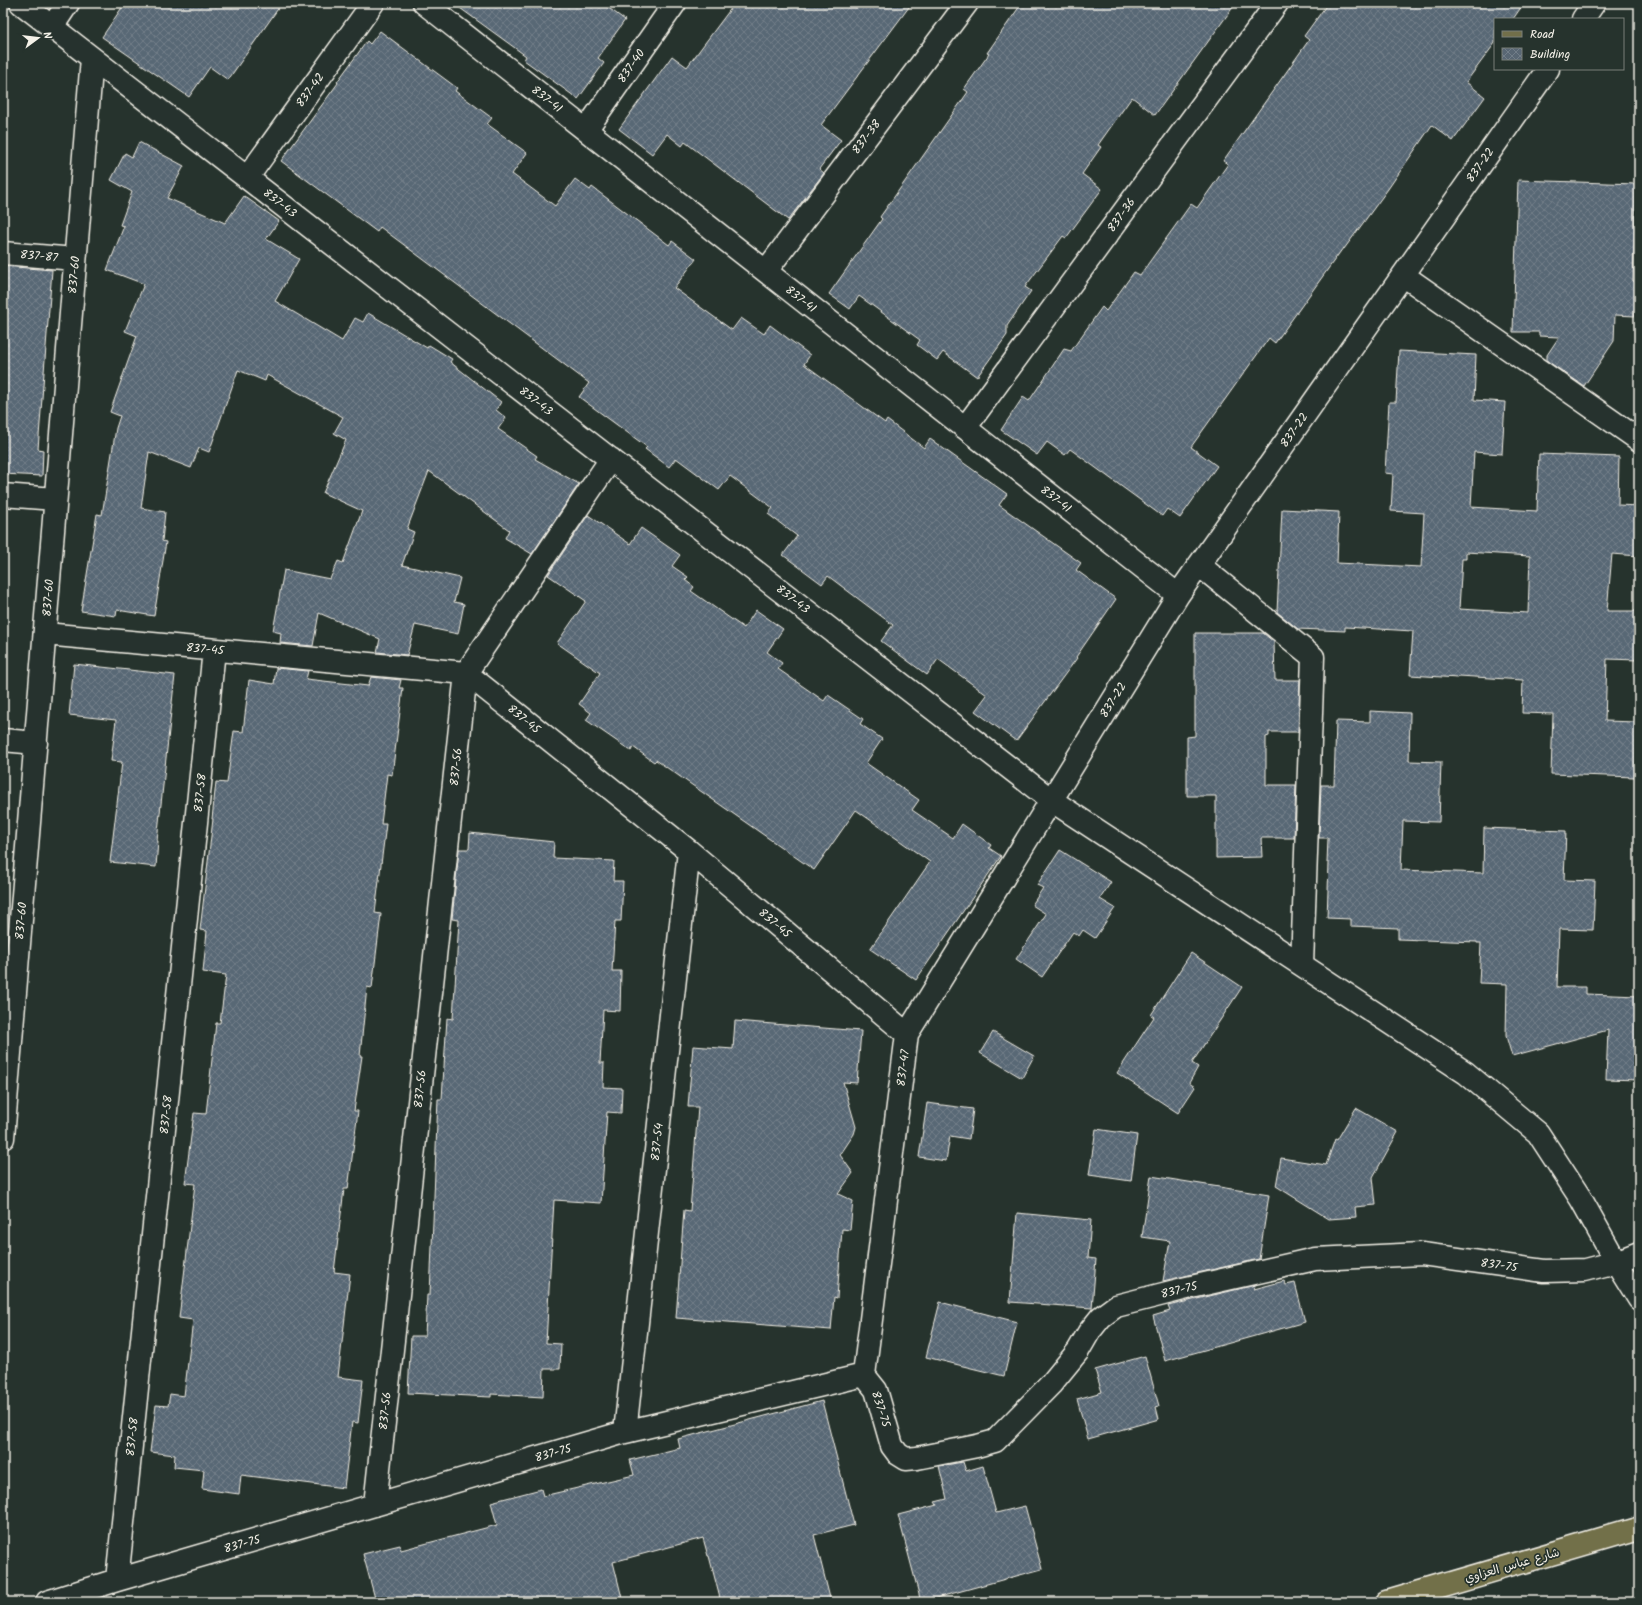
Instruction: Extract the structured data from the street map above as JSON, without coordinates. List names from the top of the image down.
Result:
{
  "streets": {
    "main road": ["شارع عباس العزاوي"],
    "street": [
      "837-40",
      "837-42",
      "837-41",
      "837-38",
      "837-22",
      "837-43",
      "837-36",
      "837-87",
      "837-60",
      "837-45",
      "837-56",
      "837-58",
      "837-47",
      "837-54",
      "837-75"
    ]
  },
  "crossings": [
    ["837-40", "837-41"],
    ["837-42", "837-43"],
    ["837-41", "837-38"],
    ["837-41", "837-22"],
    ["837-41", "837-36"],
    ["837-22", "837-43"],
    ["837-22", "837-47"],
    ["837-43", "837-60"],
    ["837-43", "837-47"],
    ["837-43", "837-75"],
    ["837-87", "837-60"],
    ["837-60", "837-45"],
    ["837-45", "837-56"],
    ["837-45", "837-58"],
    ["837-45", "837-47"],
    ["837-45", "837-54"],
    ["837-56", "837-75"],
    ["837-58", "837-75"],
    ["837-47", "837-75"],
    ["837-54", "837-75"]
  ],
  "legend": ["Road", "Building"],
  "north": "right"
}
